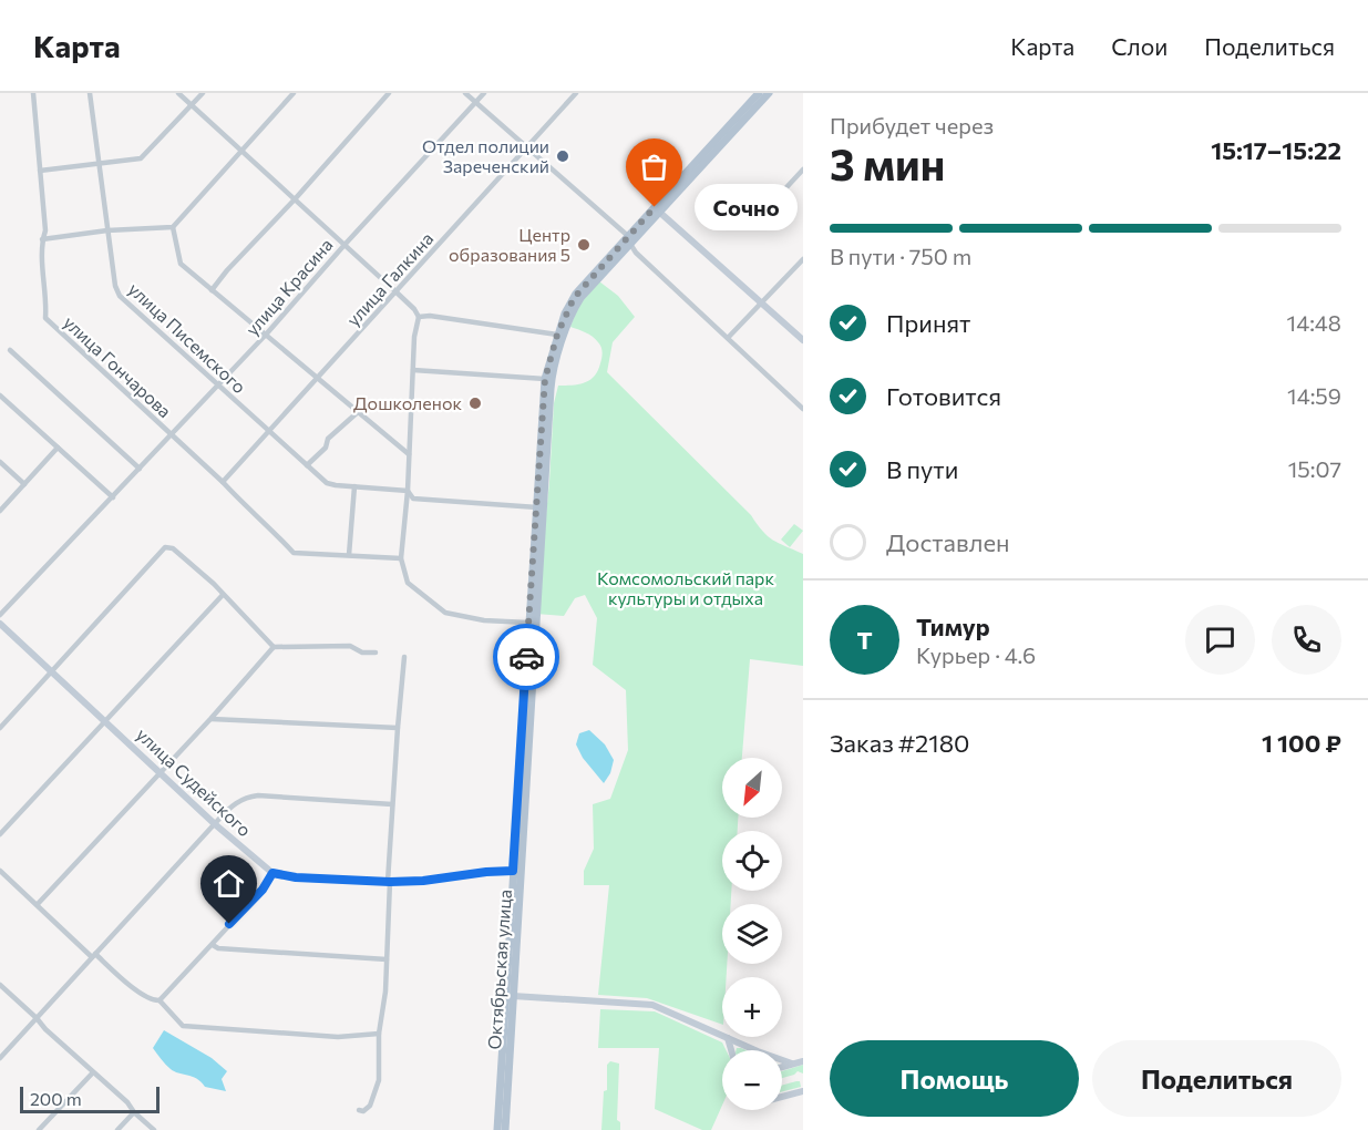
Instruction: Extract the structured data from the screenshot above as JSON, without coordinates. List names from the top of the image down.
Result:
{
  "streets": {
    "main road": ["Октябрьская улица"],
    "street": [
      "улица Галкина",
      "улица Красина",
      "улица Писемского",
      "улица Гончарова",
      "улица Судейского"
    ]
  },
  "crossings": [
    ["улица Галкина", "улица Писемского"],
    ["улица Галкина", "улица Гончарова"],
    ["улица Красина", "улица Писемского"],
    ["улица Красина", "улица Гончарова"],
    ["улица Писемского", "Октябрьская улица"]
  ],
  "parks": ["Комсомольский парк культуры и отдыха"],
  "places": [
    "Отдел полиции Зареченский",
    "Сочно",
    "Центр образования 5",
    "Дошколенок"
  ],
  "scale_bar": "200 m",
  "north": "bottom left",
  "page": {
    "header": "Карта",
    "nav": ["Карта", "Слои", "Поделиться"],
    "heading": ["3 мин", "Прибудет через", "15:17–15:22"],
    "panel": [
      "Тимур",
      "Курьер · 4.6",
      "Заказ #2180",
      "1 100 ₽"
    ],
    "bubble": "Сочно",
    "bar": "В пути · 750 m",
    "list": [
      ["Принят", "14:48"],
      ["Готовится", "14:59"],
      ["В пути", "15:07"],
      "Доставлен"
    ],
    "round": "Т",
    "map_buttons": ["+", "−"],
    "buttons": ["Помощь", "Поделиться"],
    "scale": "200 m"
  }
}
